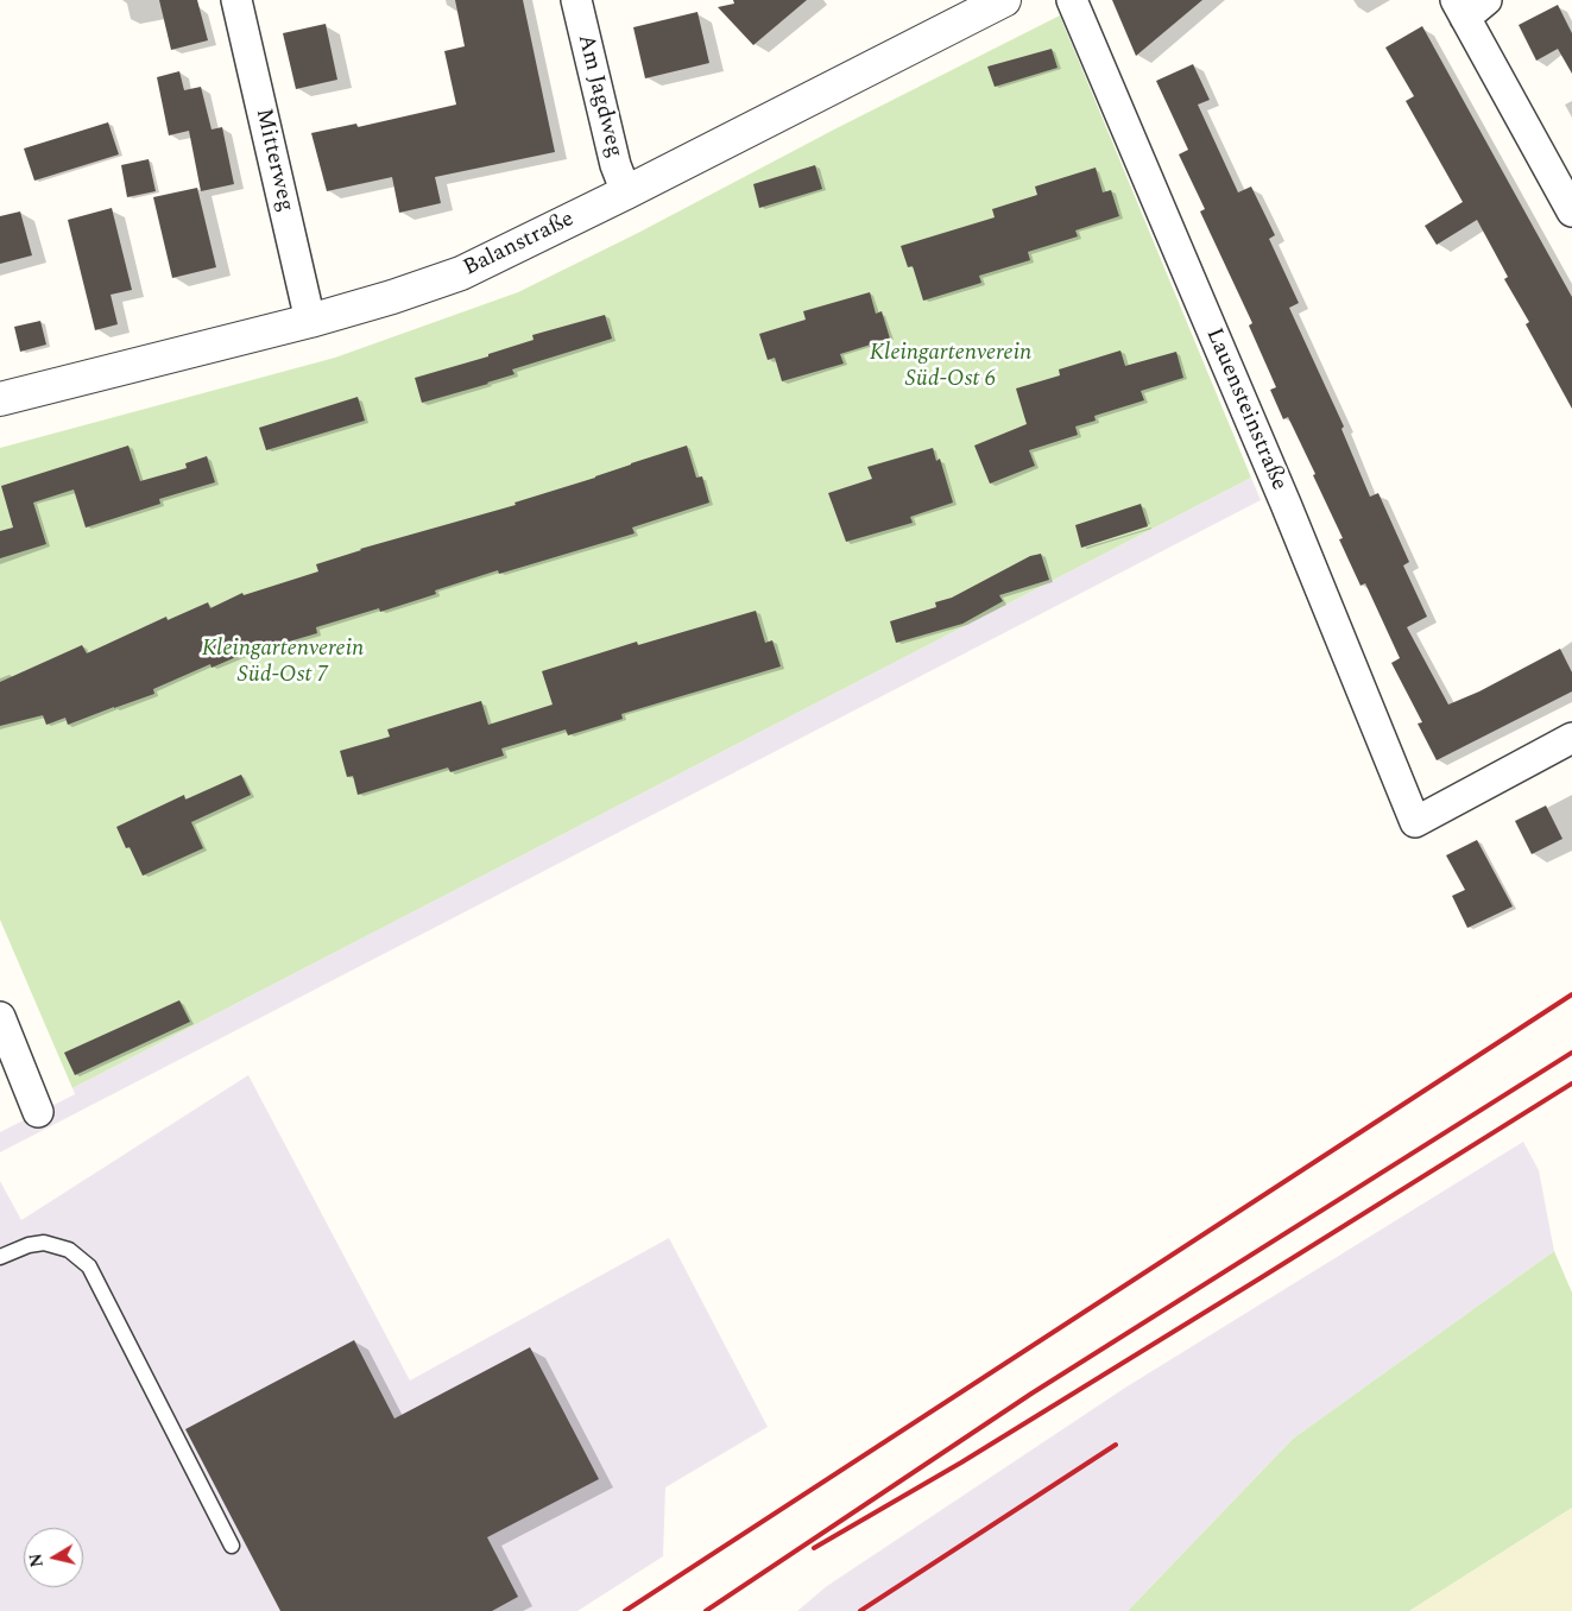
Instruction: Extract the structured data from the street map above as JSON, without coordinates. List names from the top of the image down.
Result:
{
  "streets": {
    "street": [
      "Am Jagdweg",
      "Mitterweg",
      "Balanstraße",
      "Lauensteinstraße"
    ]
  },
  "crossings": [
    ["Am Jagdweg", "Balanstraße"],
    ["Mitterweg", "Balanstraße"]
  ],
  "parks": ["Kleingartenverein Süd-Ost 6", "Kleingartenverein Süd-Ost 7"],
  "north": "left"
}
